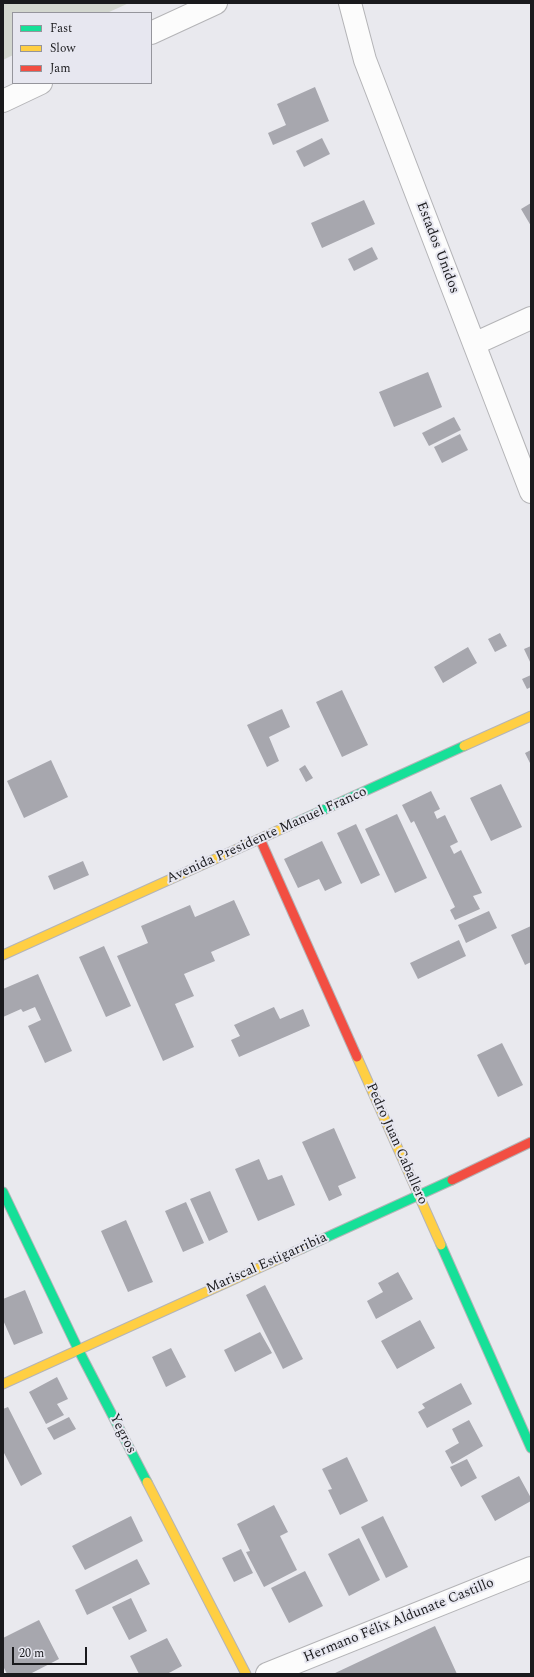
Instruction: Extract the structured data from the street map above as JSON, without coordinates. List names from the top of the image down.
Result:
{
  "streets": {
    "street": [
      "Estados Unidos",
      "Avenida Presidente Manuel Franco",
      "Pedro Juan Caballero",
      "Mariscal Estigarribia",
      "Yegros",
      "Hermano Félix Aldunate Castillo"
    ]
  },
  "crossings": [
    ["Avenida Presidente Manuel Franco", "Pedro Juan Caballero"],
    ["Pedro Juan Caballero", "Mariscal Estigarribia"],
    ["Mariscal Estigarribia", "Yegros"]
  ],
  "legend": ["Fast", "Slow", "Jam"],
  "scale_bar": "20 m"
}
